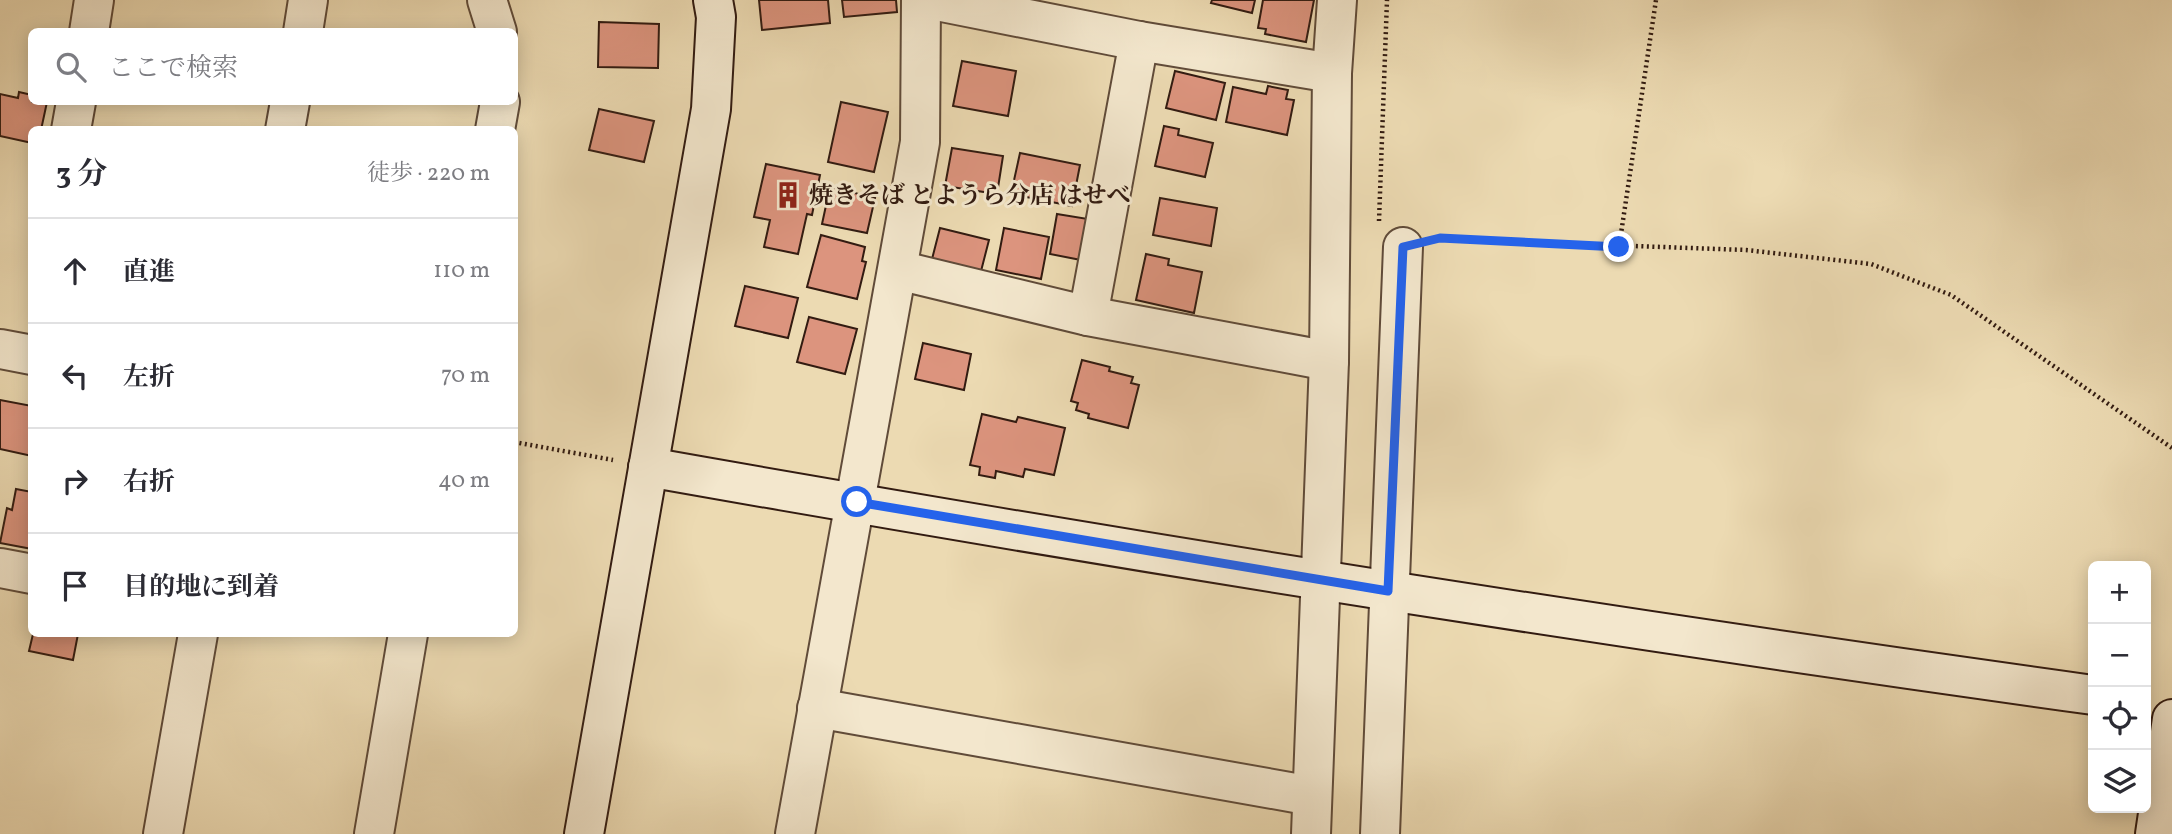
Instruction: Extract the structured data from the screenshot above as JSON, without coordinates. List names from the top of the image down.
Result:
{
  "places": {
    "building": ["焼きそば とようら分店 はせべ"]
  },
  "page": {
    "search": "ここで検索",
    "heading": ["3 分", "徒歩 · 220 m"],
    "list": [
      ["直進", "110 m"],
      ["左折", "70 m"],
      ["右折", "40 m"],
      "目的地に到着"
    ],
    "map_buttons": ["+", "−"]
  }
}
